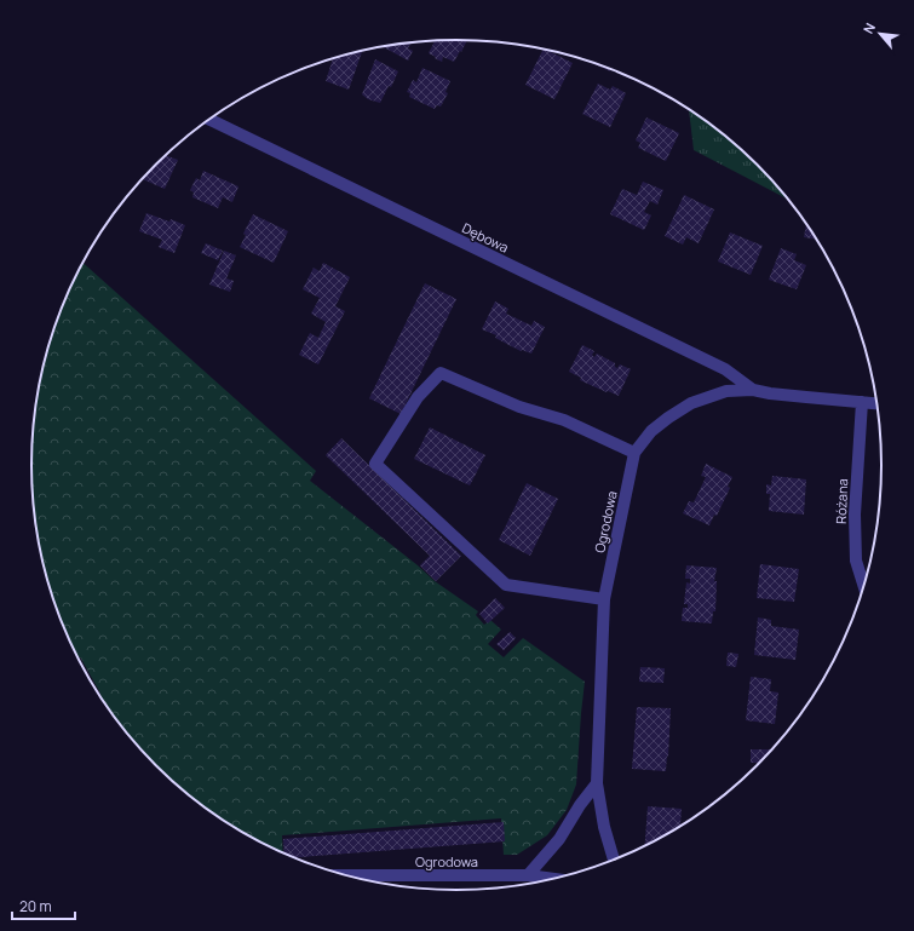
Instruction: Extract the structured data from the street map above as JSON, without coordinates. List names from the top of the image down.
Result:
{
  "streets": {
    "street": ["Dębowa", "Różana", "Ogrodowa"]
  },
  "crossings": [
    ["Dębowa", "Ogrodowa"],
    ["Różana", "Ogrodowa"]
  ],
  "scale_bar": "20 m",
  "north": "top left"
}
